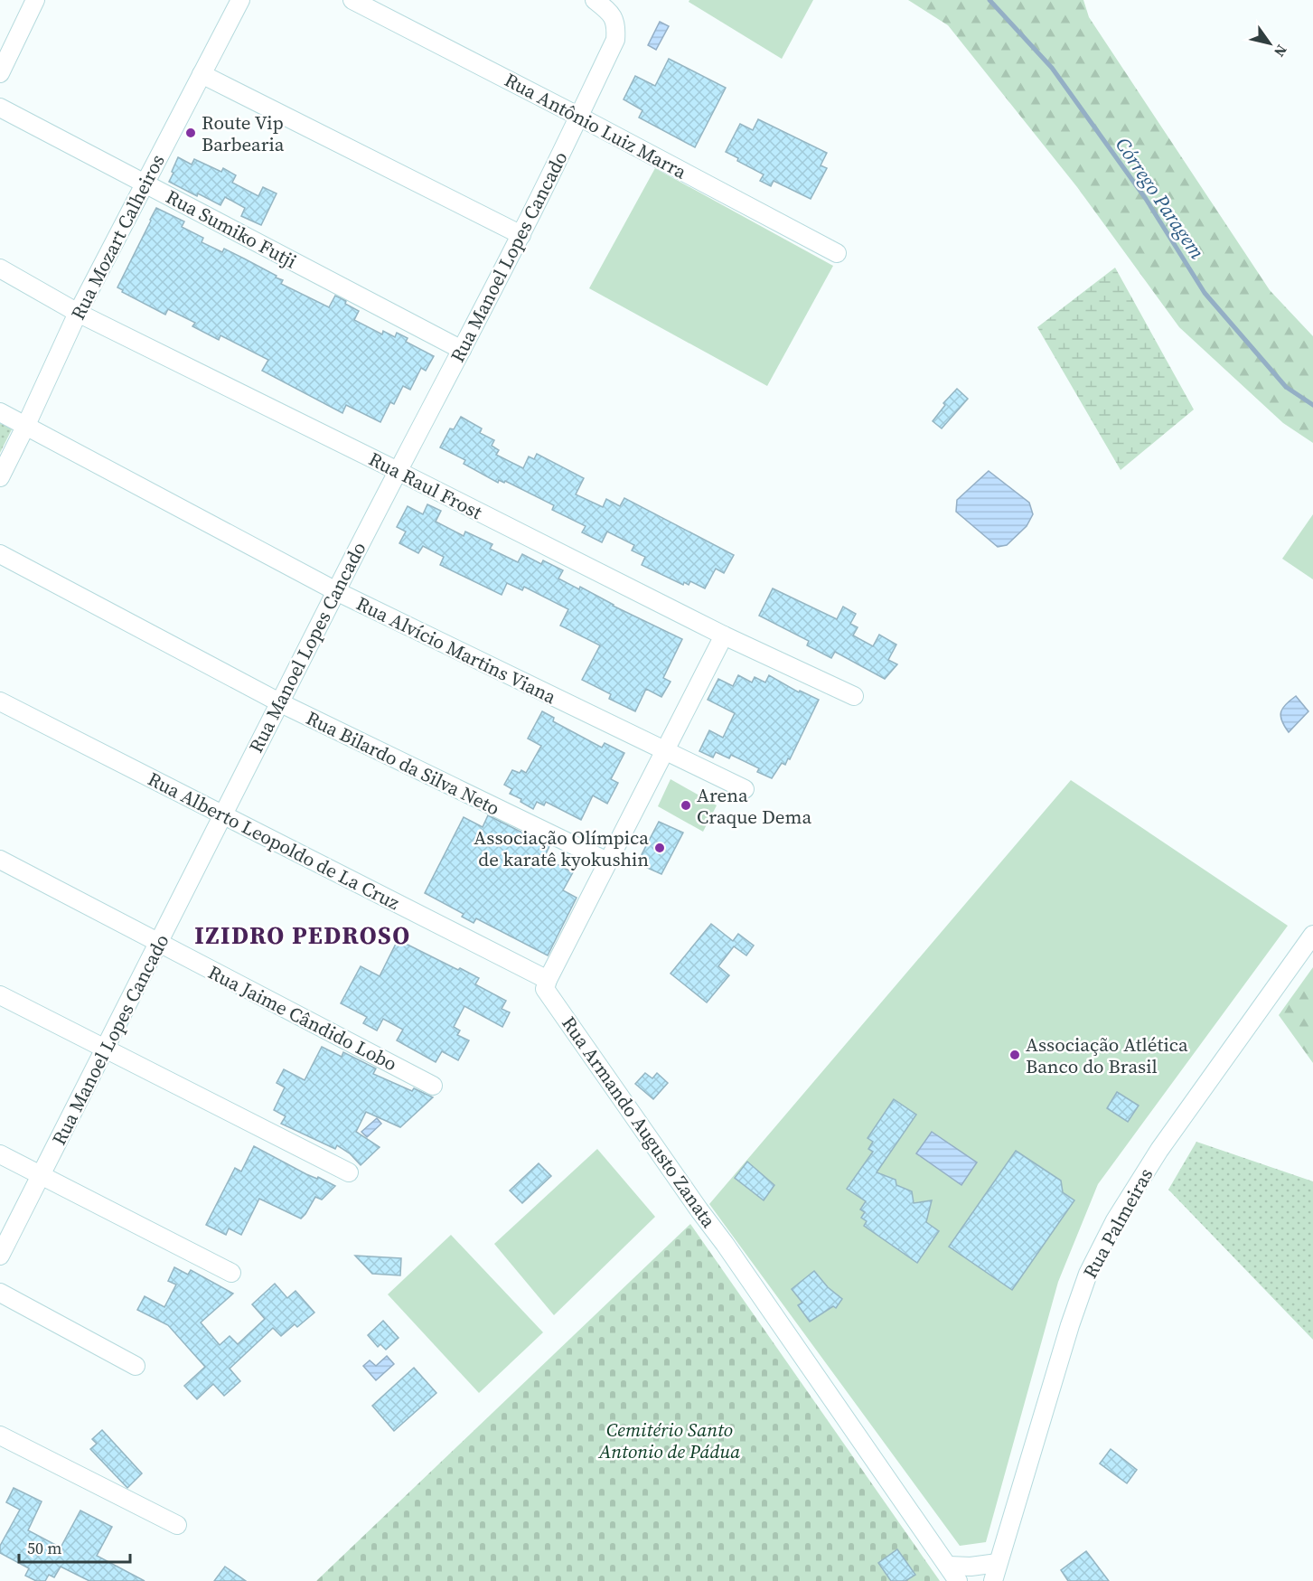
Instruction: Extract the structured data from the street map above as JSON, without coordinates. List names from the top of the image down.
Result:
{
  "streets": {
    "street": [
      "Rua Antônio Luiz Marra",
      "Rua Sumiko Futji",
      "Rua Mozart Calheiros",
      "Rua Manoel Lopes Cancado",
      "Rua Raul Frost",
      "Rua Alvício Martins Viana",
      "Rua Bilardo da Silva Neto",
      "Rua Alberto Leopoldo de La Cruz",
      "Rua Jaime Cândido Lobo",
      "Rua Armando Augusto Zanata",
      "Rua Palmeiras"
    ]
  },
  "crossings": [
    ["Rua Antônio Luiz Marra", "Rua Manoel Lopes Cancado"],
    ["Rua Sumiko Futji", "Rua Mozart Calheiros"],
    ["Rua Sumiko Futji", "Rua Manoel Lopes Cancado"],
    ["Rua Mozart Calheiros", "Rua Raul Frost"],
    ["Rua Mozart Calheiros", "Rua Alvício Martins Viana"],
    ["Rua Manoel Lopes Cancado", "Rua Raul Frost"],
    ["Rua Manoel Lopes Cancado", "Rua Alvício Martins Viana"],
    ["Rua Manoel Lopes Cancado", "Rua Bilardo da Silva Neto"],
    ["Rua Manoel Lopes Cancado", "Rua Alberto Leopoldo de La Cruz"],
    ["Rua Manoel Lopes Cancado", "Rua Jaime Cândido Lobo"],
    ["Rua Alberto Leopoldo de La Cruz", "Rua Armando Augusto Zanata"]
  ],
  "districts": ["IZIDRO PEDROSO"],
  "water": ["Córrego Paragem"],
  "parks": ["Cemitério Santo Antonio de Pádua"],
  "places": [
    "Route Vip Barbearia",
    "Arena Craque Dema",
    "Associação Olímpica de karatê kyokushin",
    "Associação Atlética Banco do Brasil"
  ],
  "scale_bar": "50 m",
  "north": "bottom right"
}
